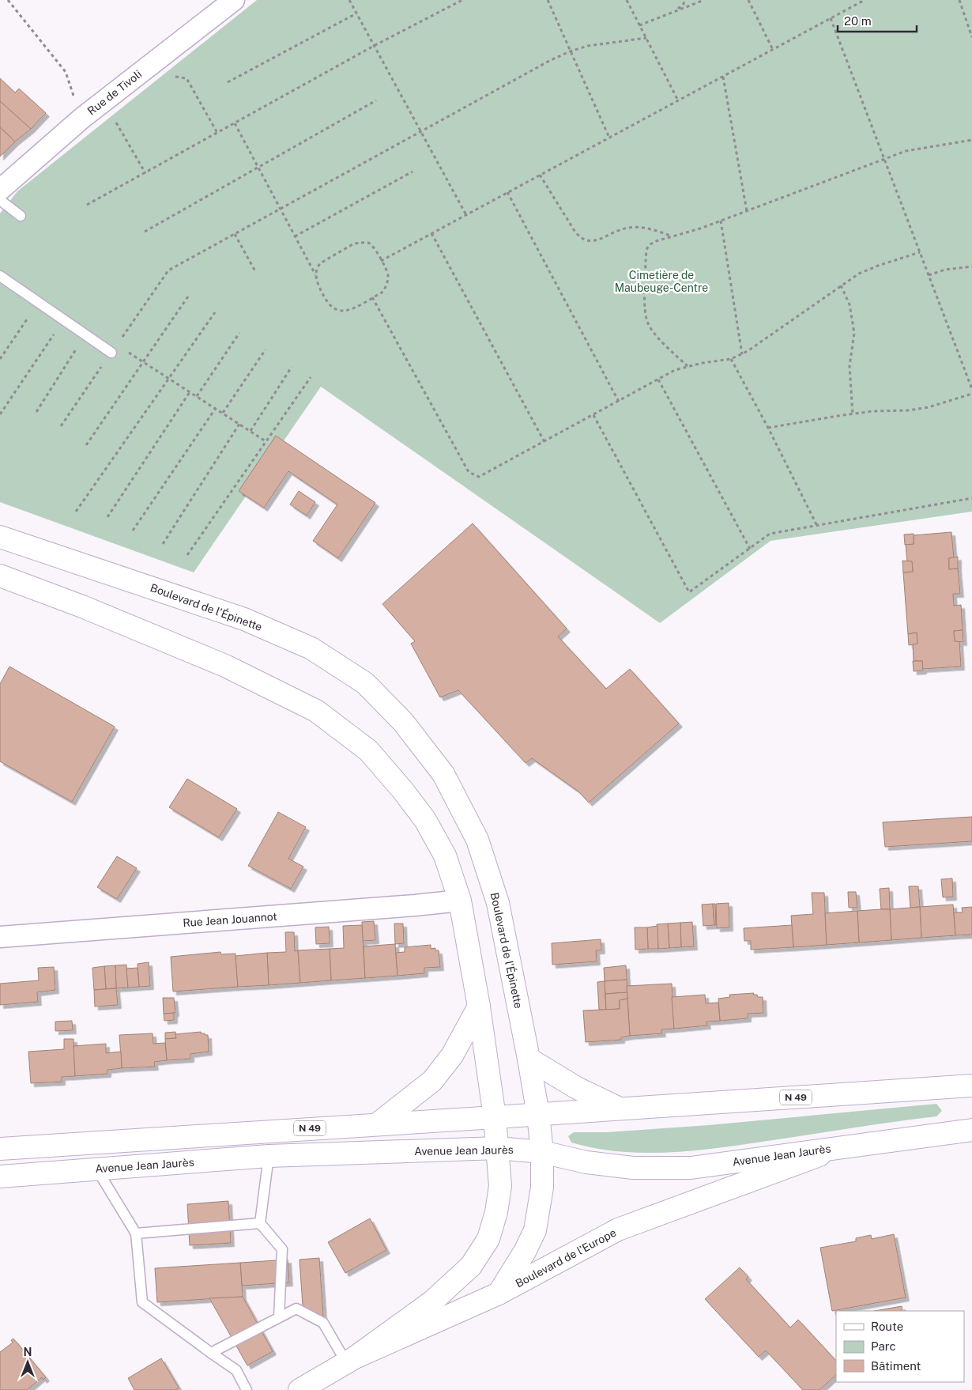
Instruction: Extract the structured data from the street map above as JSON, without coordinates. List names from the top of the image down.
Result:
{
  "streets": {
    "main road": [
      "Boulevard de l'Épinette",
      "N 49",
      "Avenue Jean Jaurès",
      "Boulevard de l'Europe"
    ],
    "street": ["Rue de Tivoli", "Rue Jean Jouannot"]
  },
  "crossings": [
    ["Boulevard de l'Épinette", "N 49"],
    ["Boulevard de l'Épinette", "Avenue Jean Jaurès"],
    ["Boulevard de l'Épinette", "Boulevard de l'Europe"],
    ["Avenue Jean Jaurès", "Boulevard de l'Europe"]
  ],
  "parks": ["Cimetière de Maubeuge-Centre"],
  "legend": ["Route", "Parc", "Bâtiment"],
  "scale_bar": "20 m",
  "north": "top"
}
